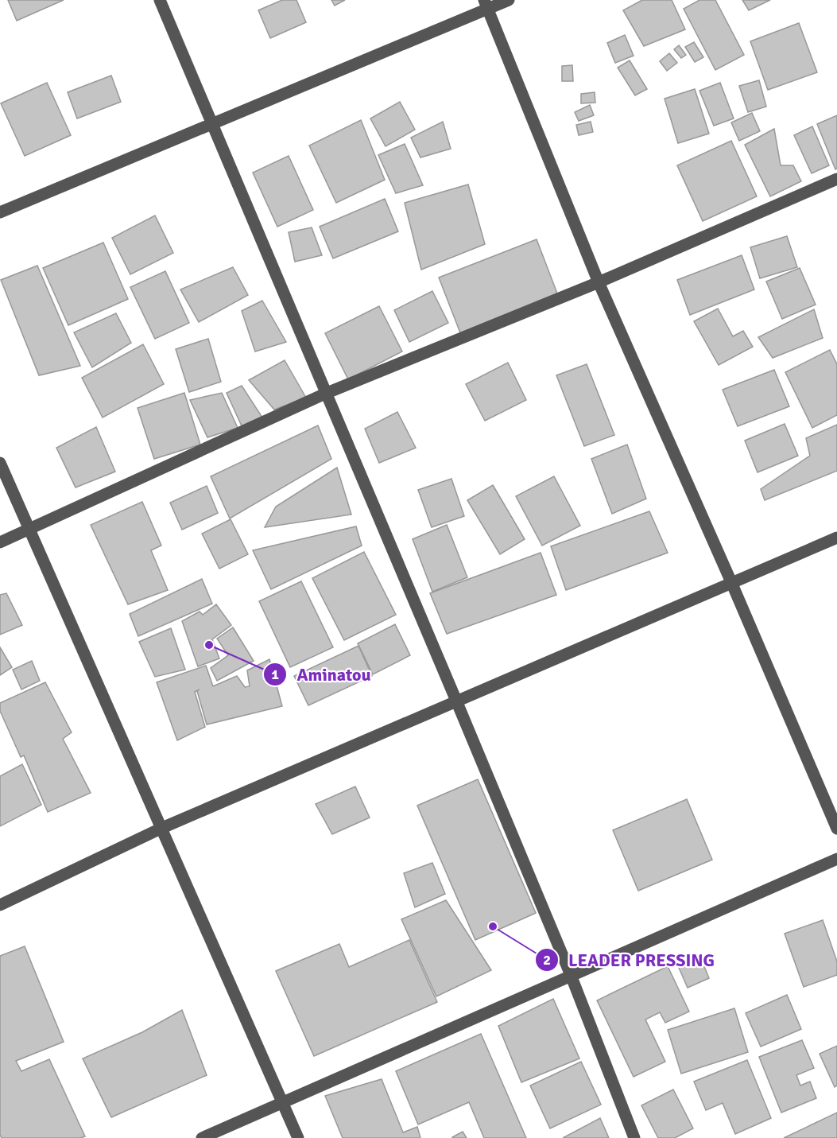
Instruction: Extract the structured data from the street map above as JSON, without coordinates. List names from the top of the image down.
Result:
{
  "places": ["Aminatou", "LEADER PRESSING"]
}
